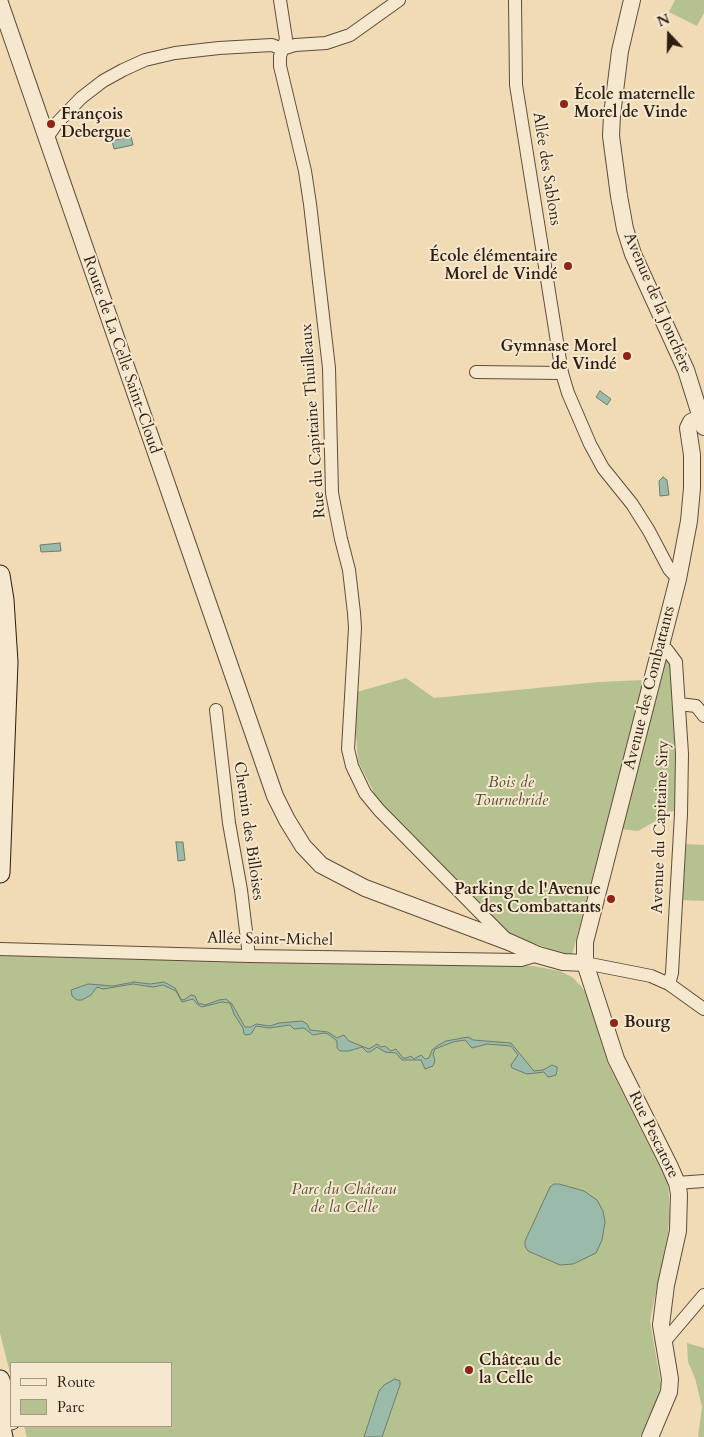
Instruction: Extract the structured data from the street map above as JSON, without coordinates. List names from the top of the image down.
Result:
{
  "streets": {
    "street": [
      "Allée des Sablons",
      "Avenue de la Jonchère",
      "Route de La Celle Saint-Cloud",
      "Rue du Capitaine Thuilleaux",
      "Avenue des Combattants",
      "Avenue du Capitaine Siry",
      "Chemin des Billoises",
      "Allée Saint-Michel",
      "Rue Pescatore"
    ]
  },
  "crossings": [
    ["Allée des Sablons", "Avenue des Combattants"],
    ["Avenue de la Jonchère", "Avenue des Combattants"],
    ["Route de La Celle Saint-Cloud", "Rue du Capitaine Thuilleaux"],
    ["Route de La Celle Saint-Cloud", "Avenue des Combattants"],
    ["Route de La Celle Saint-Cloud", "Allée Saint-Michel"],
    ["Route de La Celle Saint-Cloud", "Rue Pescatore"],
    ["Avenue des Combattants", "Avenue du Capitaine Siry"],
    ["Avenue des Combattants", "Rue Pescatore"],
    ["Chemin des Billoises", "Allée Saint-Michel"]
  ],
  "parks": ["Bois de Tournebride", "Parc du Château de la Celle"],
  "places": [
    "École maternelle Morel de Vinde",
    "François Debergue",
    "École élémentaire Morel de Vindé",
    "Gymnase Morel de Vindé",
    "Parking de l'Avenue des Combattants",
    "Bourg",
    "Château de la Celle"
  ],
  "legend": ["Route", "Parc"],
  "north": "top"
}
